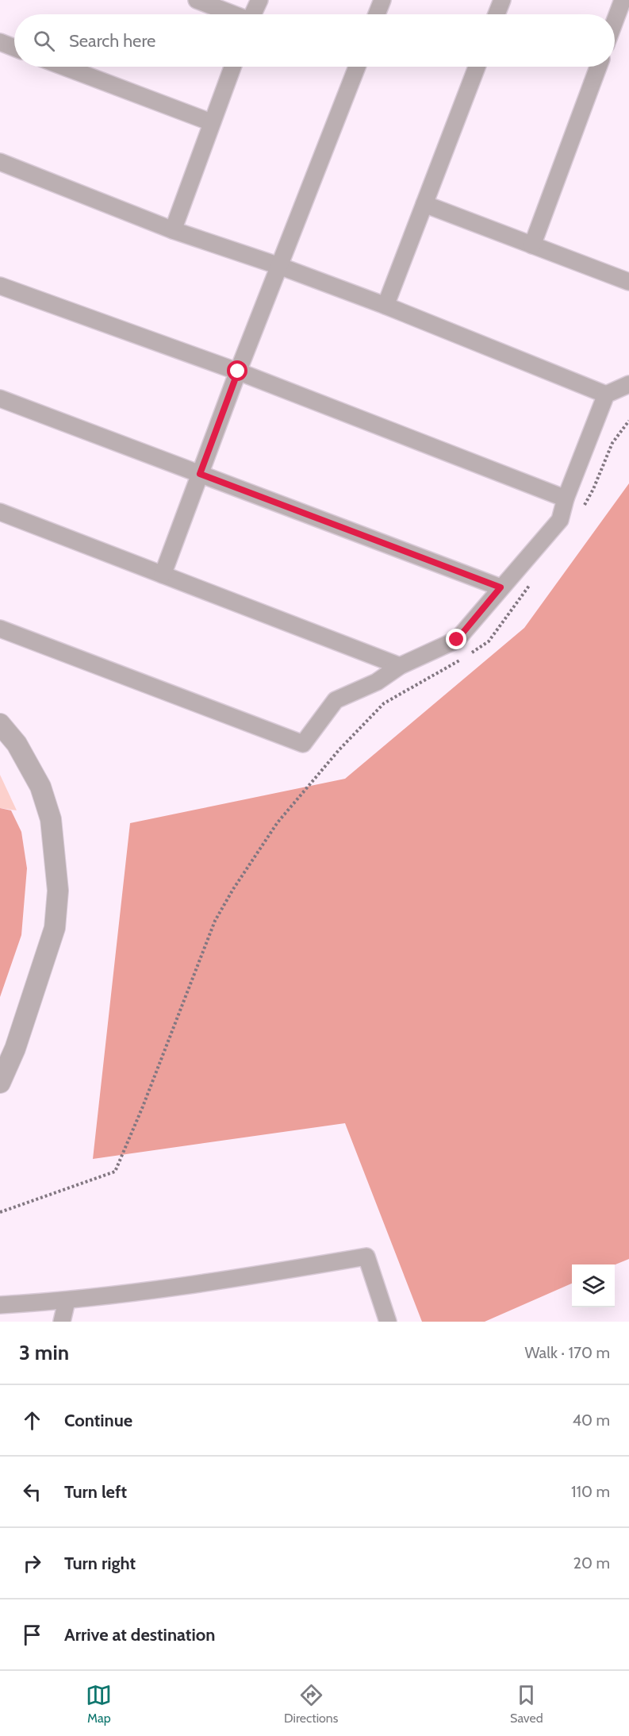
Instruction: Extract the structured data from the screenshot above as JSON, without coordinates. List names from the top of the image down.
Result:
{
  "page": {
    "search": "Search here",
    "heading": ["3 min", "Walk · 170 m"],
    "list": [
      ["Continue", "40 m"],
      ["Turn left", "110 m"],
      ["Turn right", "20 m"],
      "Arrive at destination"
    ],
    "nav": ["Map", "Directions", "Saved"]
  }
}
